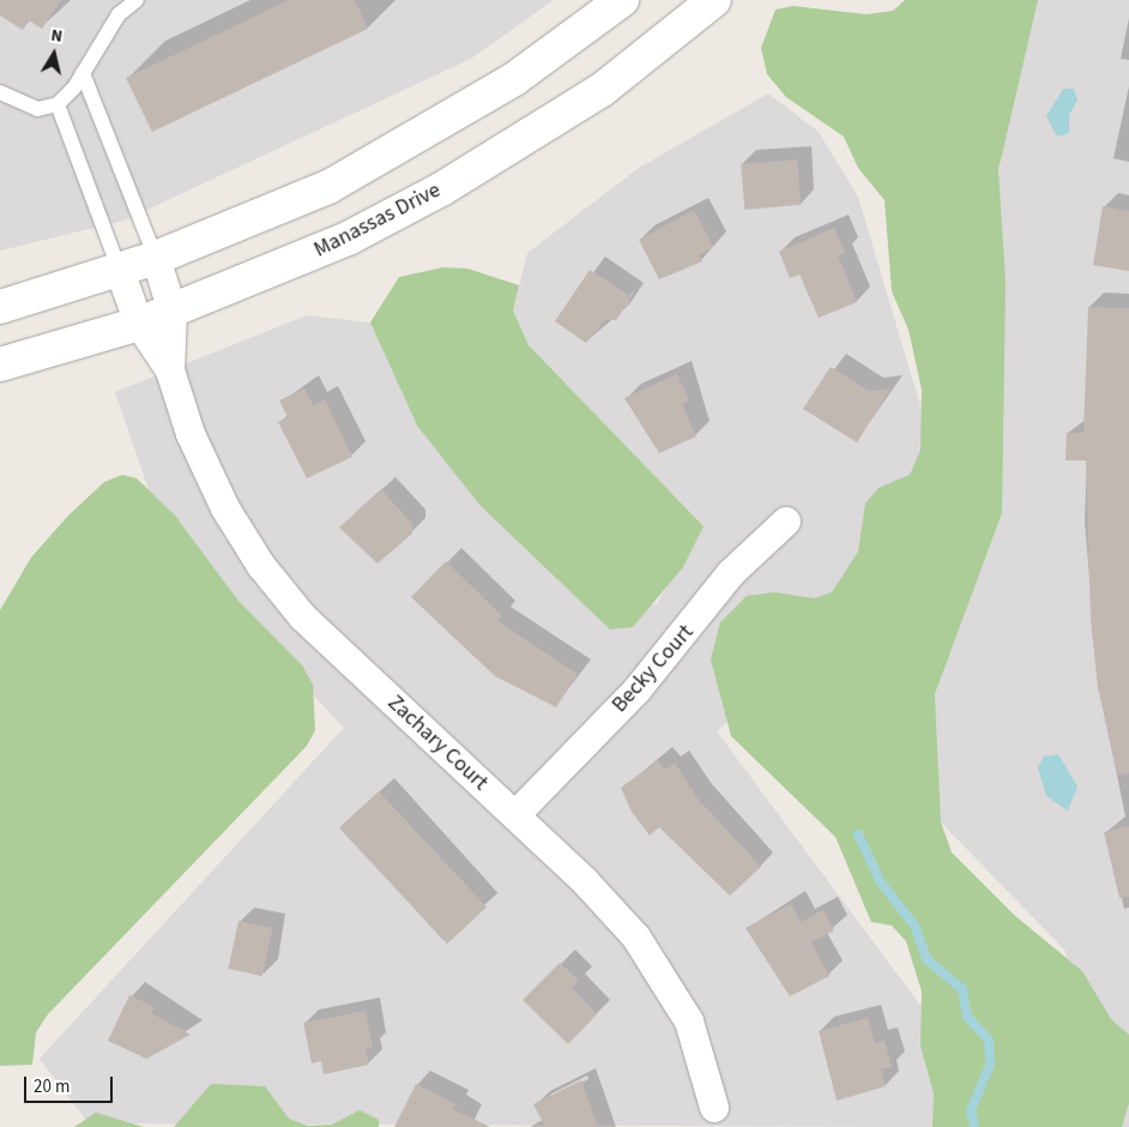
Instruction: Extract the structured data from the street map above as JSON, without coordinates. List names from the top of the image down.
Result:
{
  "streets": {
    "street": ["Manassas Drive", "Becky Court", "Zachary Court"]
  },
  "crossings": [
    ["Manassas Drive", "Zachary Court"],
    ["Becky Court", "Zachary Court"]
  ],
  "scale_bar": "20 m",
  "north": "top"
}
